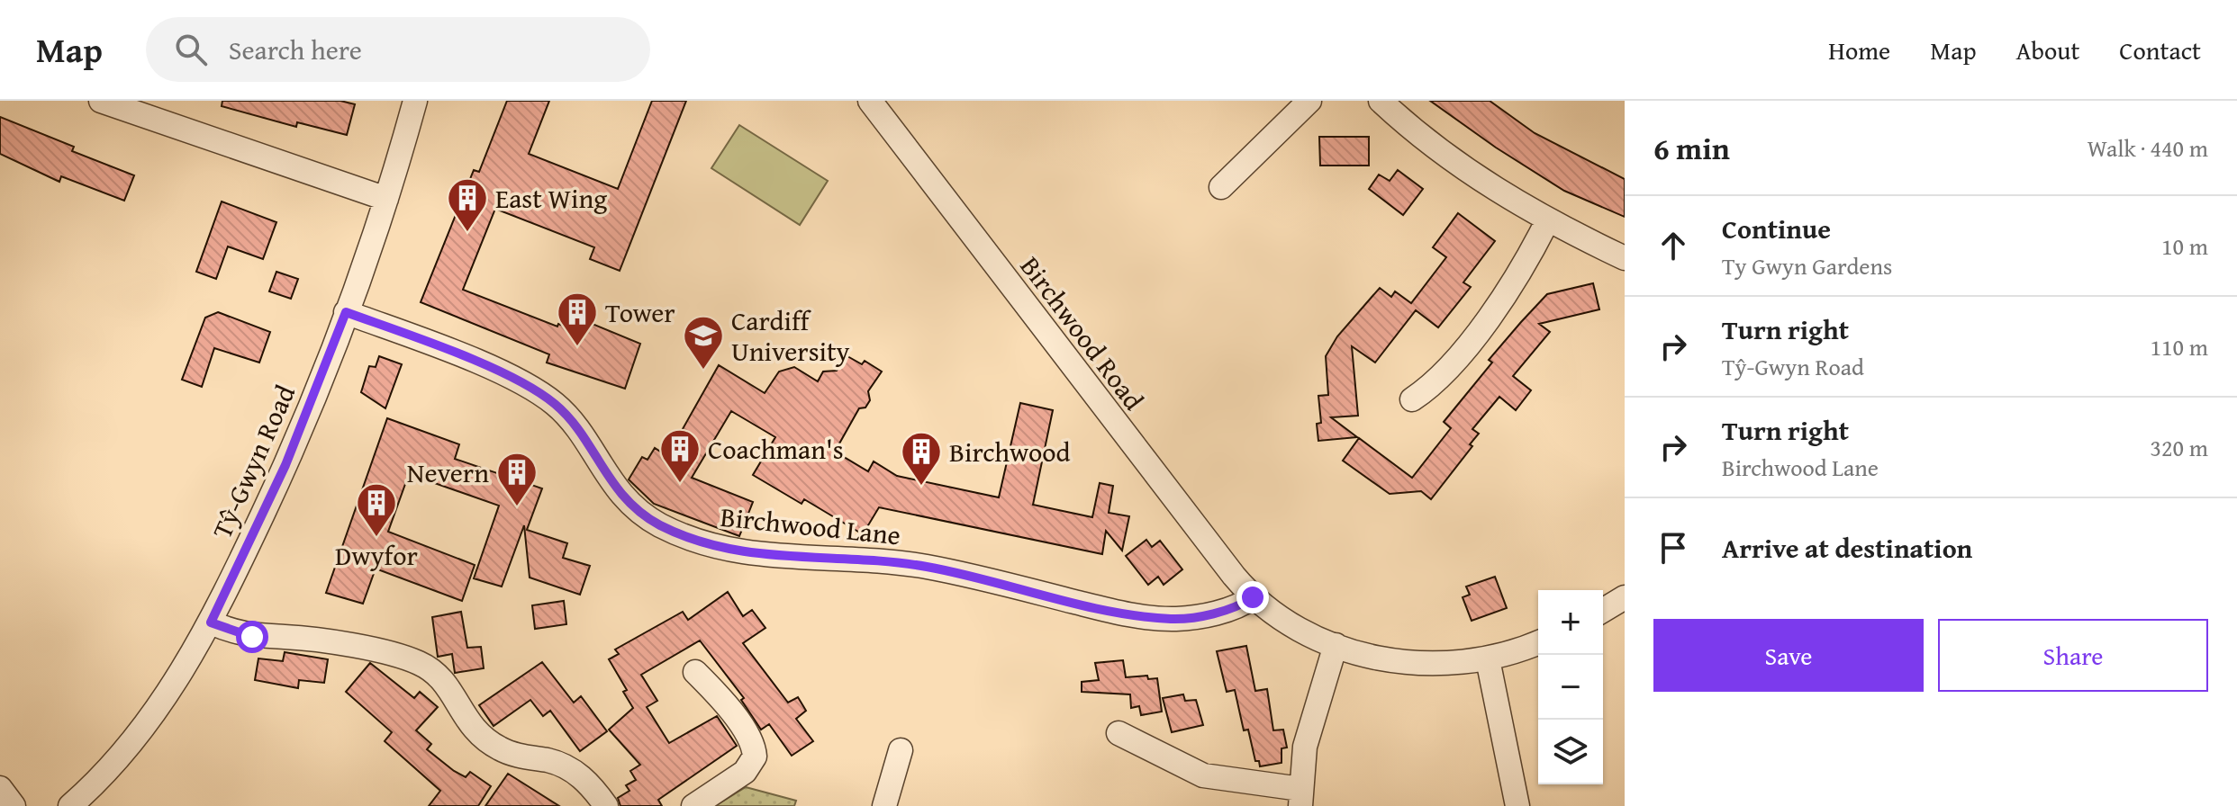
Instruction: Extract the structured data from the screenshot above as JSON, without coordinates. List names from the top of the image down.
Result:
{
  "streets": {
    "street": ["Birchwood Road", "Tŷ-Gwyn Road", "Birchwood Lane"]
  },
  "crossings": [
    ["Birchwood Road", "Birchwood Lane"],
    ["Tŷ-Gwyn Road", "Birchwood Lane"]
  ],
  "places": {
    "building": [
      "East Wing",
      "Tower",
      "Coachman's",
      "Birchwood",
      "Nevern",
      "Dwyfor"
    ],
    "school or university": ["Cardiff University"]
  },
  "page": {
    "header": "Map",
    "search": "Search here",
    "nav": [
      "Home",
      "Map",
      "About",
      "Contact"
    ],
    "heading": ["6 min", "Walk · 440 m"],
    "list": [
      ["Continue", "Ty Gwyn Gardens", "10 m"],
      ["Turn right", "Tŷ-Gwyn Road", "110 m"],
      ["Turn right", "Birchwood Lane", "320 m"],
      "Arrive at destination"
    ],
    "map_buttons": ["+", "−"],
    "buttons": ["Save", "Share"]
  }
}
